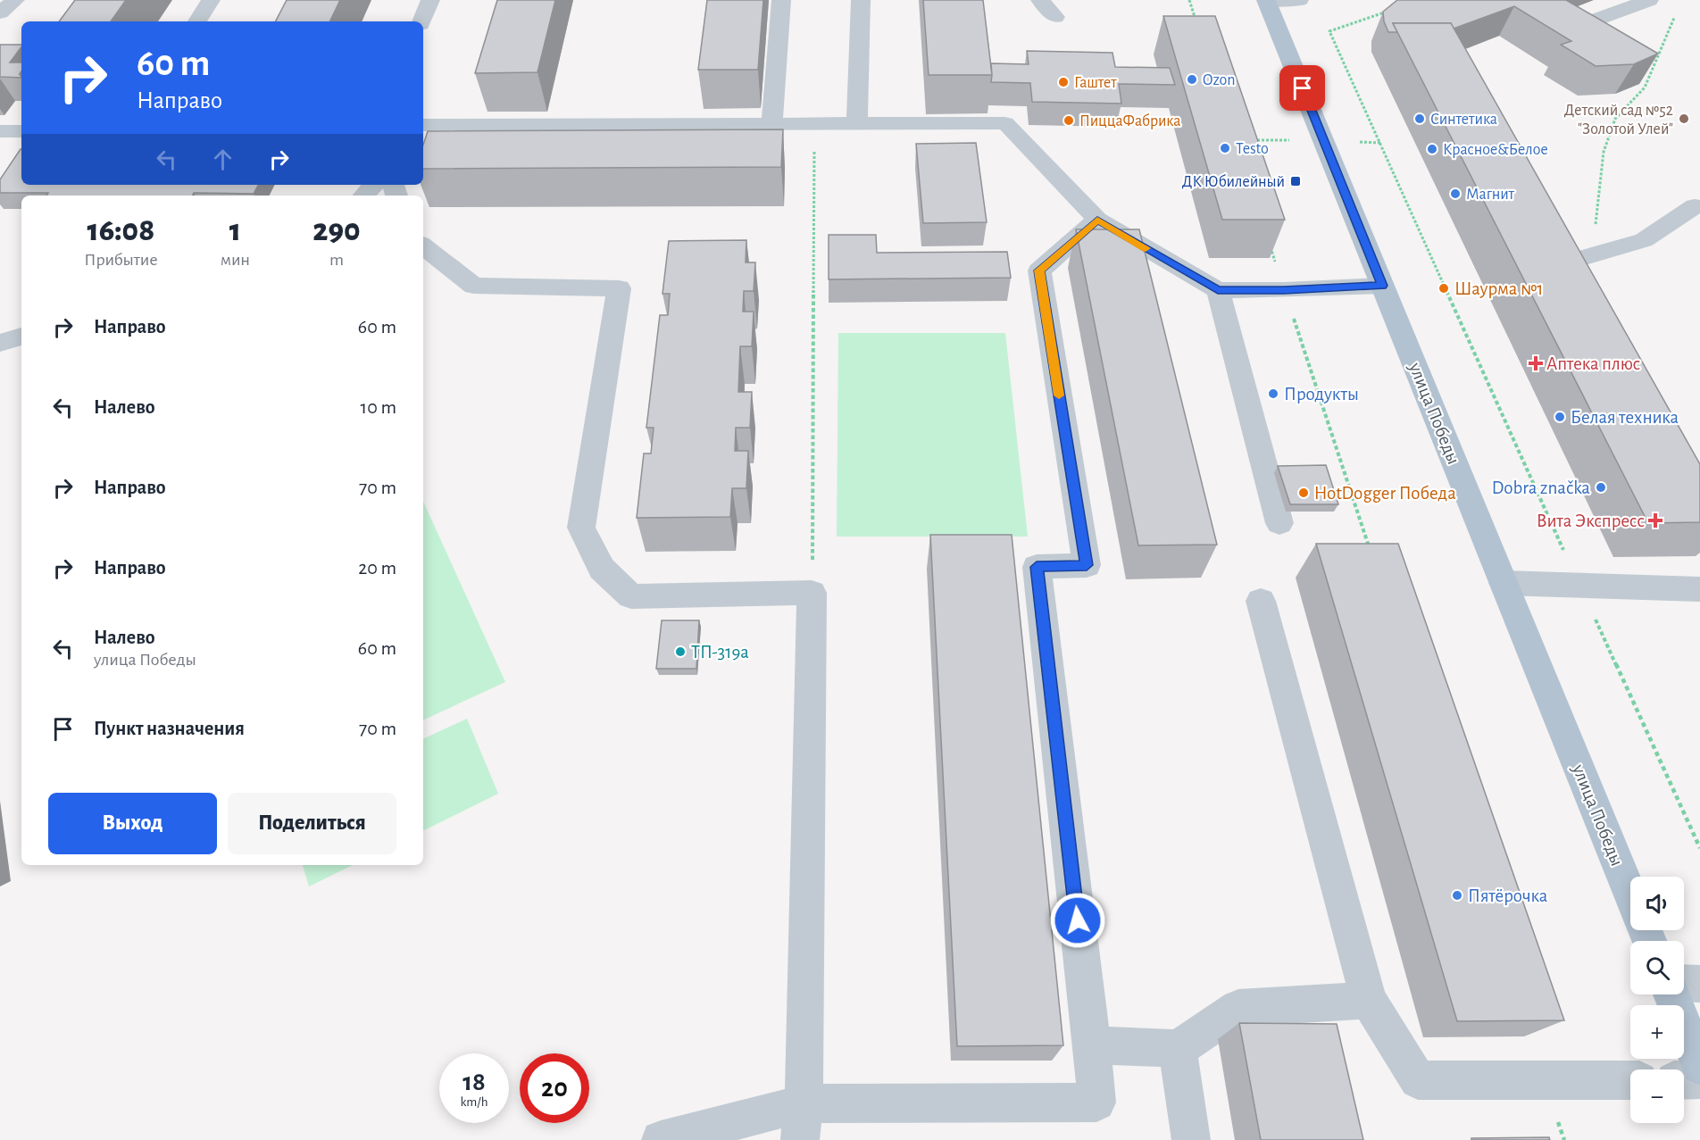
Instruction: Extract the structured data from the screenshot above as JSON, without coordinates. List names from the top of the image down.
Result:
{
  "streets": {
    "main road": ["улица Победы"]
  },
  "places": {
    "other": [
      "Ozon",
      "Гаштет",
      "Синтетика",
      "Детский сад №52 \"Золотой Улей\"",
      "ПиццаФабрика",
      "Testo",
      "Красное&Белое",
      "Магнит",
      "Шаурма №1",
      "Продукты",
      "Белая техника",
      "Dobra značka",
      "HotDogger Победа",
      "ТП-319а",
      "Пятёрочка"
    ],
    "transit": ["ДК Юбилейный"],
    "health": ["Аптека плюс", "Вита Экспресс"]
  },
  "page": {
    "turn": ["60 m", "Направо"],
    "eta": [
      "16:08",
      "Прибытие",
      "1",
      "мин",
      "290",
      "m"
    ],
    "list": [
      {
        "name": "Направо",
        "value": "60 m"
      },
      {
        "name": "Налево",
        "value": "10 m"
      },
      {
        "name": "Направо",
        "value": "70 m"
      },
      {
        "name": "Направо",
        "value": "20 m"
      },
      {
        "name": "Налево",
        "note": "улица Победы",
        "value": "60 m"
      },
      {
        "name": "Пункт назначения",
        "value": "70 m"
      }
    ],
    "buttons": ["Выход", "Поделиться"],
    "map_buttons": ["+", "−"],
    "speed": "18 km/h",
    "limit": "20"
  }
}
